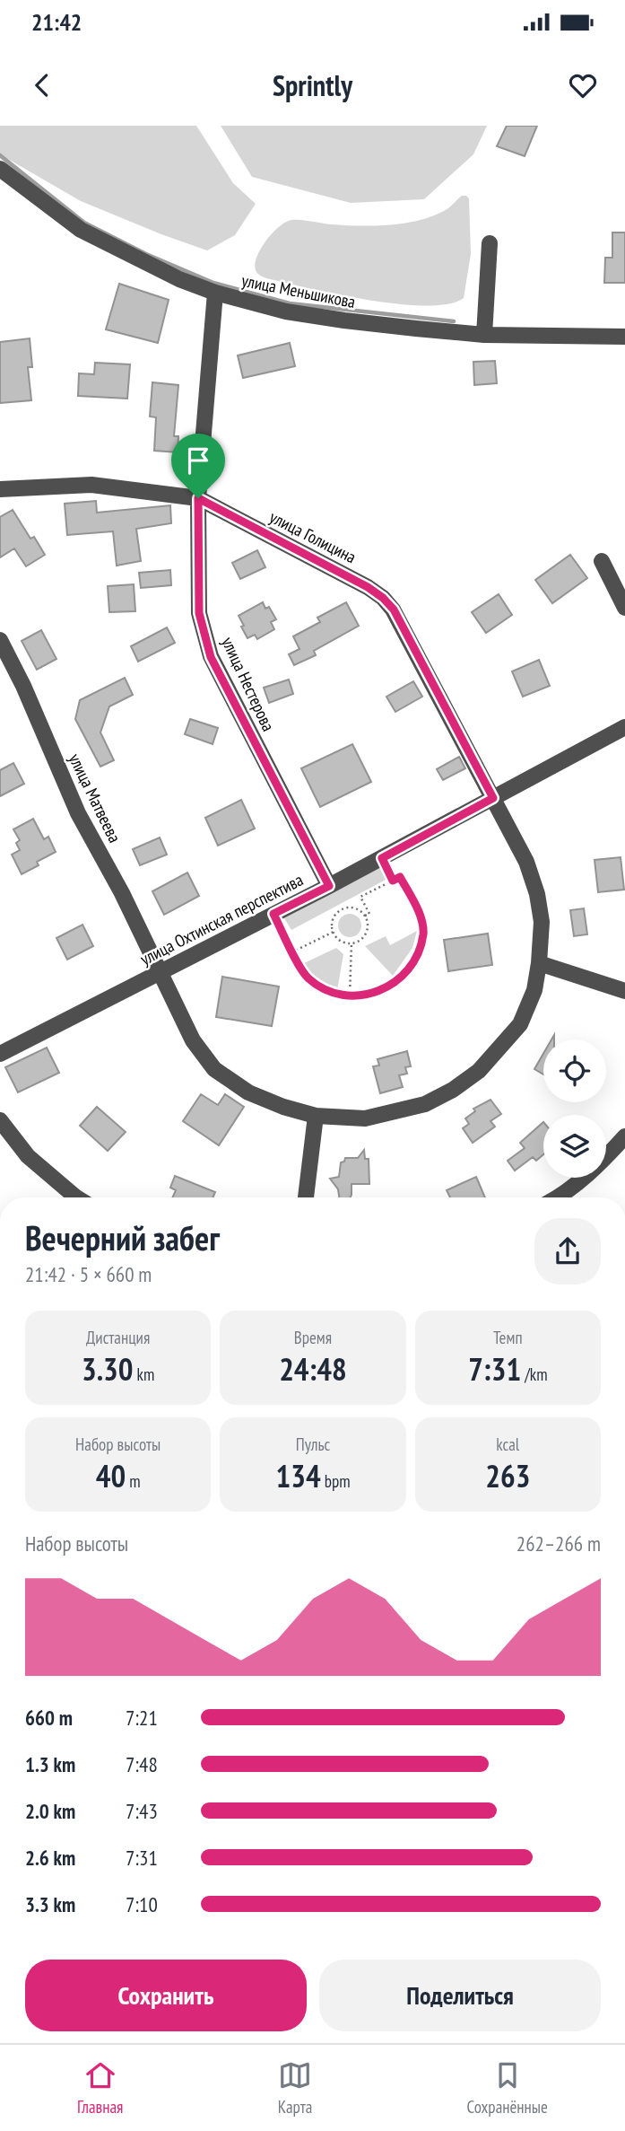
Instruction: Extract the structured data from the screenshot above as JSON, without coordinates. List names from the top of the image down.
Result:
{
  "streets": {
    "street": [
      "улица Меньшикова",
      "улица Голицина",
      "улица Нестерова",
      "улица Матвеева",
      "улица Охтинская перспектива"
    ]
  },
  "crossings": [
    ["улица Меньшикова", "улица Нестерова"],
    ["улица Голицина", "улица Нестерова"],
    ["улица Голицина", "улица Матвеева"],
    ["улица Голицина", "улица Охтинская перспектива"],
    ["улица Нестерова", "улица Охтинская перспектива"],
    ["улица Матвеева", "улица Охтинская перспектива"]
  ],
  "page": {
    "status": "21:42",
    "header": "Sprintly",
    "heading": ["Вечерний забег", "21:42 · 5 × 660 m"],
    "stats": [
      ["Дистанция", "3.30 km"],
      ["Время", "24:48"],
      ["Темп", "7:31 /km"],
      ["Набор высоты", "40 m"],
      ["Пульс", "134 bpm"],
      ["kcal", "263"]
    ],
    "chart": ["Набор высоты", "262–266 m"],
    "list": [
      {
        "name": "660 m",
        "note": "7:21"
      },
      {
        "name": "1.3 km",
        "note": "7:48"
      },
      {
        "name": "2.0 km",
        "note": "7:43"
      },
      {
        "name": "2.6 km",
        "note": "7:31"
      },
      {
        "name": "3.3 km",
        "note": "7:10"
      }
    ],
    "buttons": ["Сохранить", "Поделиться"],
    "tabs": ["Главная", "Карта", "Сохранённые"]
  }
}
